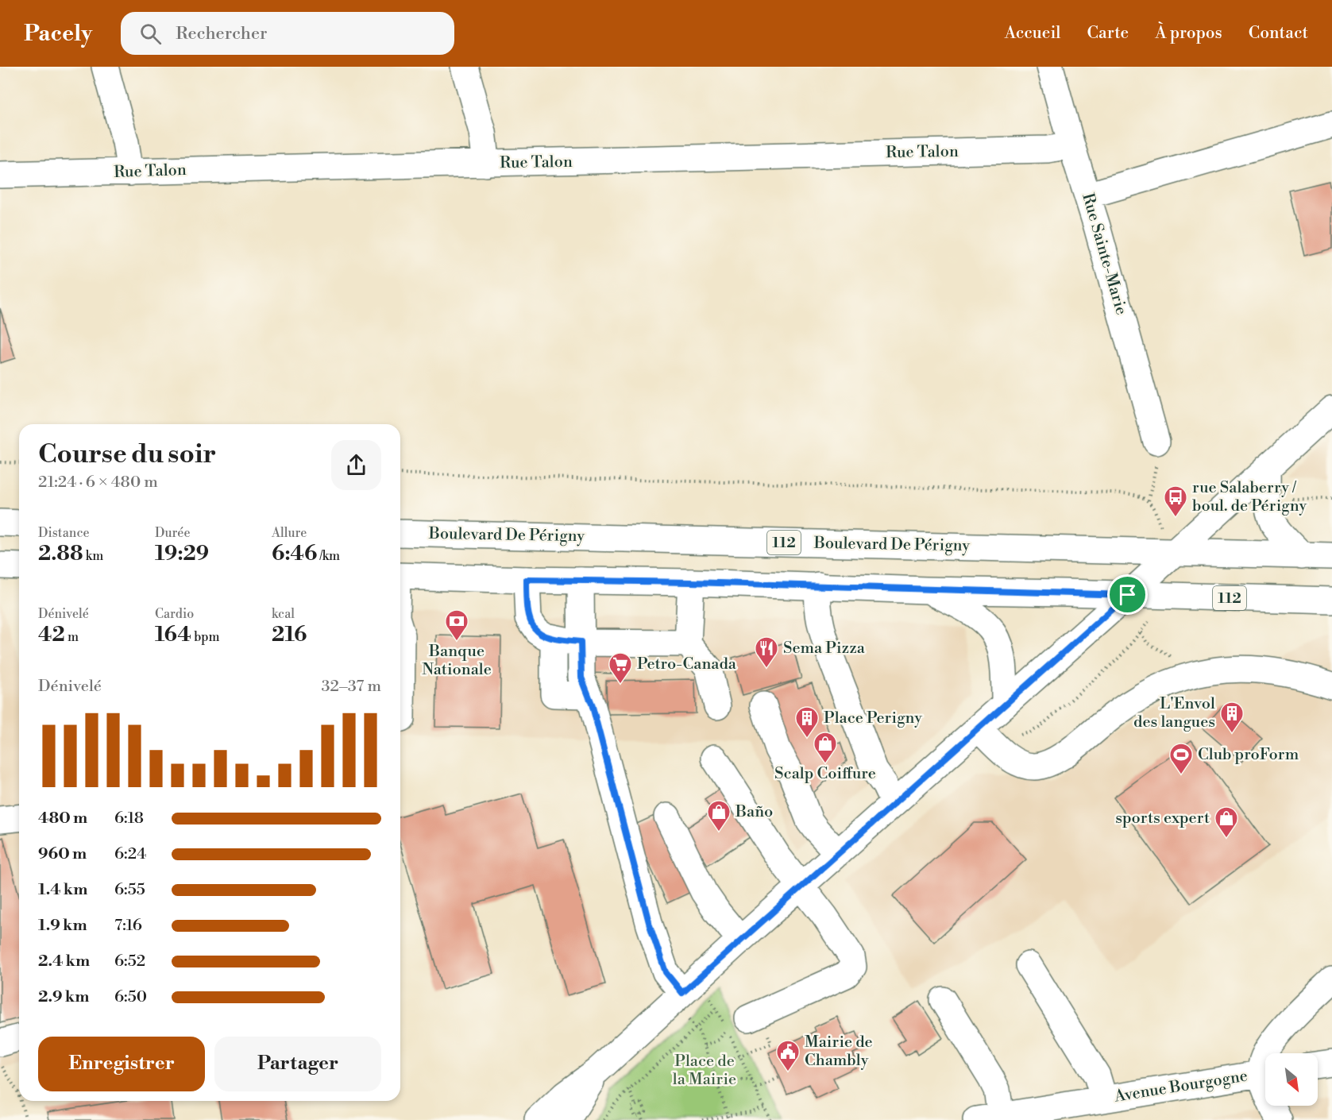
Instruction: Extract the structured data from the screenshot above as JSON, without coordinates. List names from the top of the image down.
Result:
{
  "streets": {
    "street": [
      "Rue Talon",
      "Rue Sainte-Marie",
      "Boulevard De Périgny",
      "112",
      "Avenue Bourgogne"
    ]
  },
  "crossings": [
    ["Rue Talon", "Rue Sainte-Marie"]
  ],
  "parks": ["Place de la Mairie"],
  "places": {
    "bus stop": ["rue Salaberry / boul. de Périgny"],
    "bank": ["Banque Nationale"],
    "restaurant": ["Sema Pizza"],
    "supermarket": ["Petro-Canada"],
    "building": ["L'Envol des langues", "Place Perigny"],
    "shop": ["Scalp Coiffure", "Baño", "sports expert"],
    "sports": ["Club proForm"],
    "public building": ["Mairie de Chambly"]
  },
  "north": "bottom right",
  "page": {
    "header": "Pacely",
    "search": "Rechercher",
    "nav": [
      "Accueil",
      "Carte",
      "À propos",
      "Contact"
    ],
    "heading": ["Course du soir", "21:24 · 6 × 480 m"],
    "stats": [
      ["Distance", "2.88 km"],
      ["Durée", "19:29"],
      ["Allure", "6:46 /km"],
      ["Dénivelé", "42 m"],
      ["Cardio", "164 bpm"],
      ["kcal", "216"]
    ],
    "chart": ["Dénivelé", "32–37 m"],
    "list": [
      {
        "name": "480 m",
        "note": "6:18"
      },
      {
        "name": "960 m",
        "note": "6:24"
      },
      {
        "name": "1.4 km",
        "note": "6:55"
      },
      {
        "name": "1.9 km",
        "note": "7:16"
      },
      {
        "name": "2.4 km",
        "note": "6:52"
      },
      {
        "name": "2.9 km",
        "note": "6:50"
      }
    ],
    "buttons": ["Enregistrer", "Partager"]
  }
}
